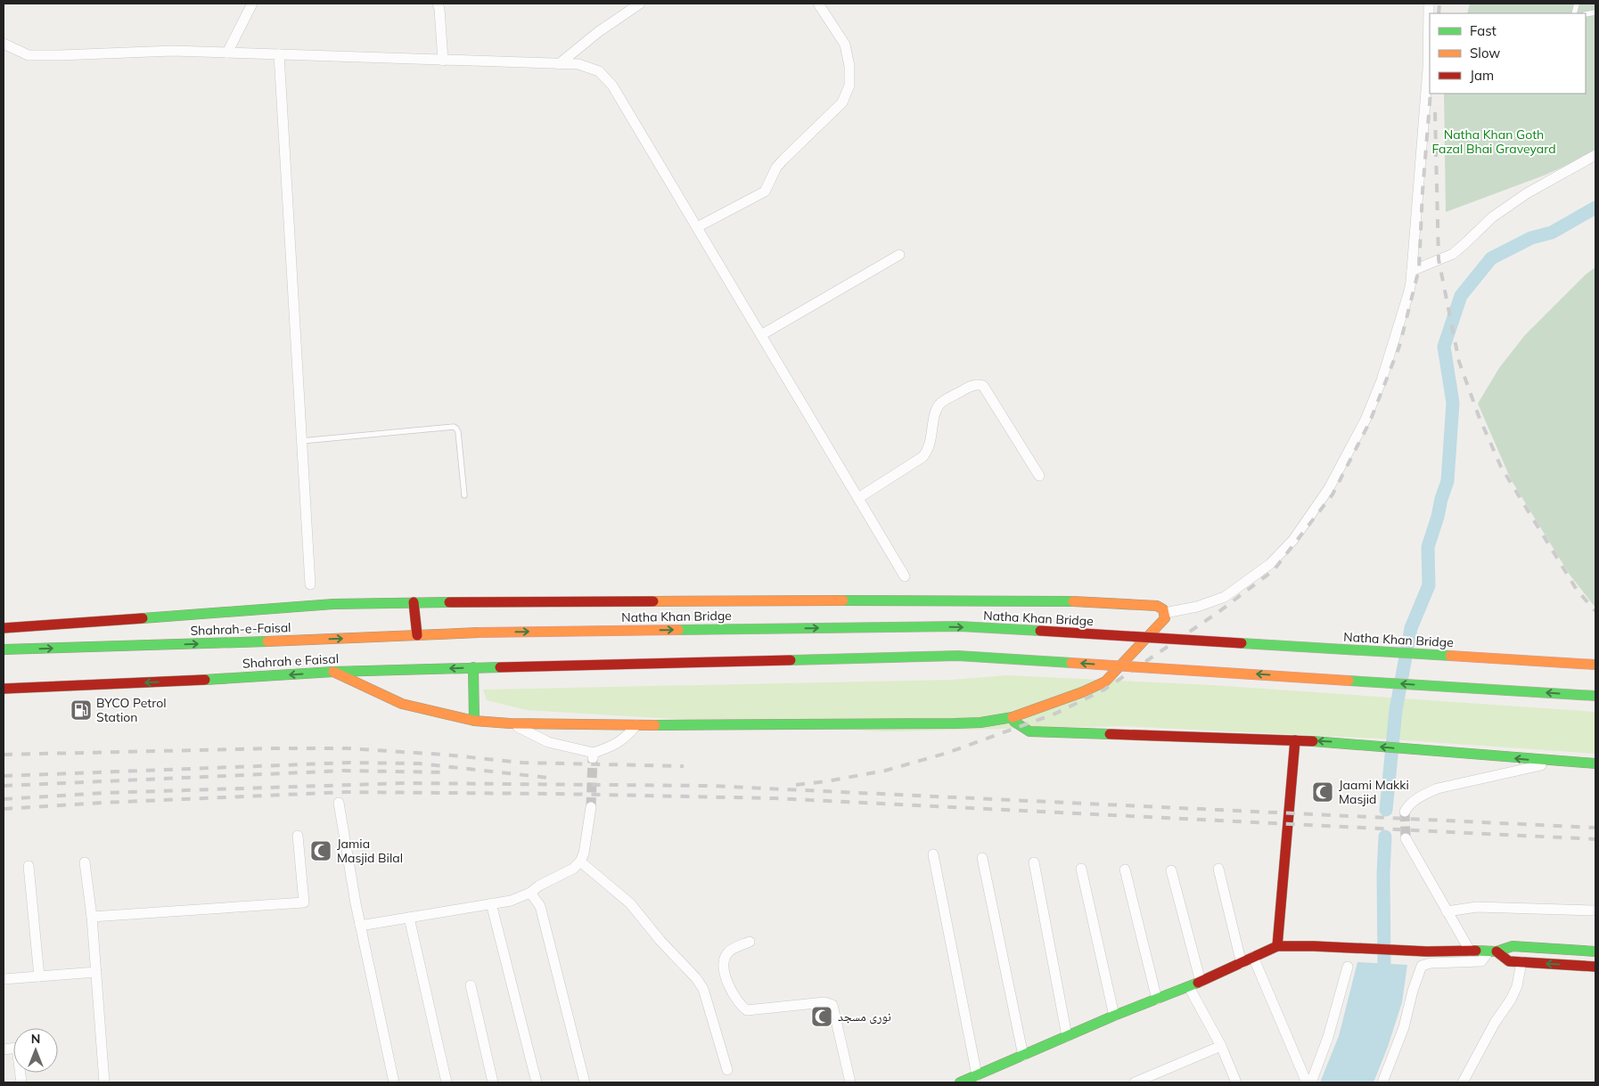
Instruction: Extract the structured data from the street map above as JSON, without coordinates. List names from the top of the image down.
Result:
{
  "streets": {
    "main road": ["Natha Khan Bridge", "Shahrah-e-Faisal", "Shahrah e Faisal"]
  },
  "crossings": [
    ["Natha Khan Bridge", "Shahrah-e-Faisal"]
  ],
  "parks": ["Natha Khan Goth Fazal Bhai Graveyard"],
  "places": {
    "fuel station": ["BYCO Petrol Station"],
    "mosque": ["Jaami Makki Masjid", "Jamia Masjid Bilal", "نوری مسجد"]
  },
  "legend": ["Fast", "Slow", "Jam"],
  "north": "top"
}
